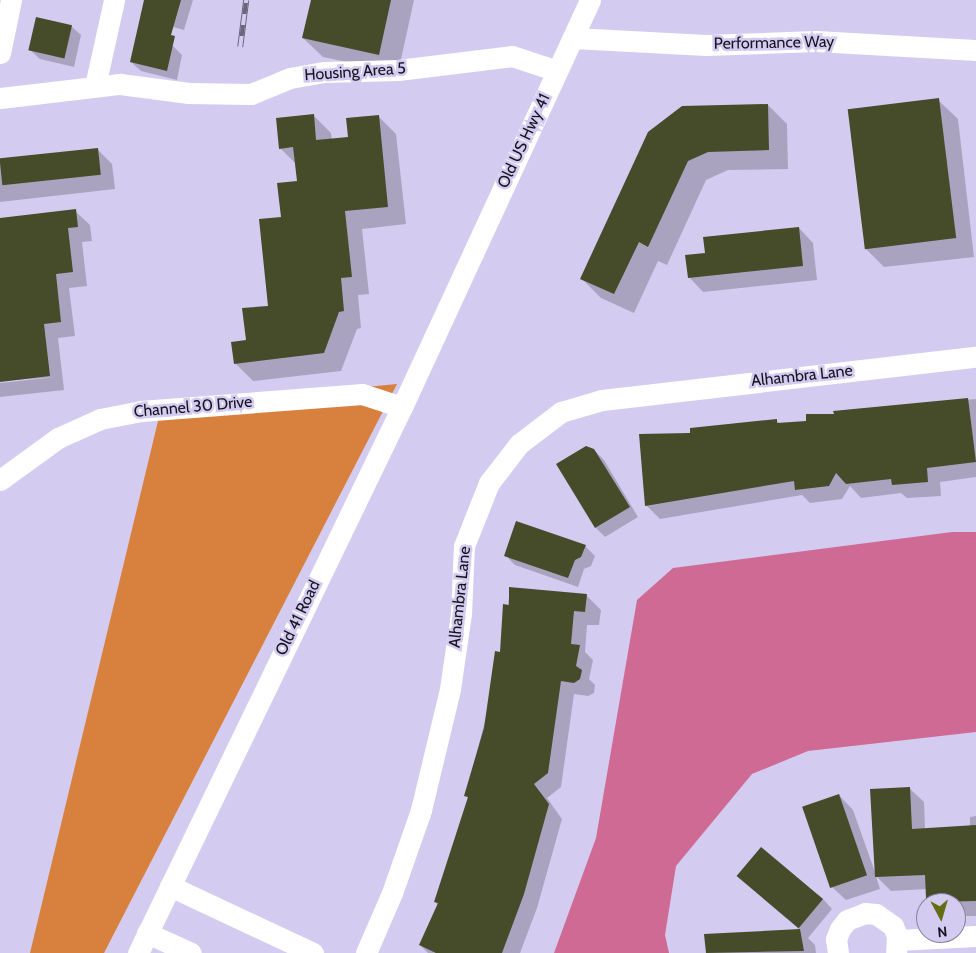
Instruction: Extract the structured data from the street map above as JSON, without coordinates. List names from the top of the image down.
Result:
{
  "streets": {
    "street": [
      "Performance Way",
      "Housing Area 5",
      "Old US Hwy 41",
      "Alhambra Lane",
      "Channel 30 Drive",
      "Old 41 Road"
    ]
  },
  "crossings": [
    ["Performance Way", "Old US Hwy 41"],
    ["Housing Area 5", "Old US Hwy 41"],
    ["Old US Hwy 41", "Old 41 Road"],
    ["Channel 30 Drive", "Old 41 Road"]
  ],
  "north": "bottom"
}
